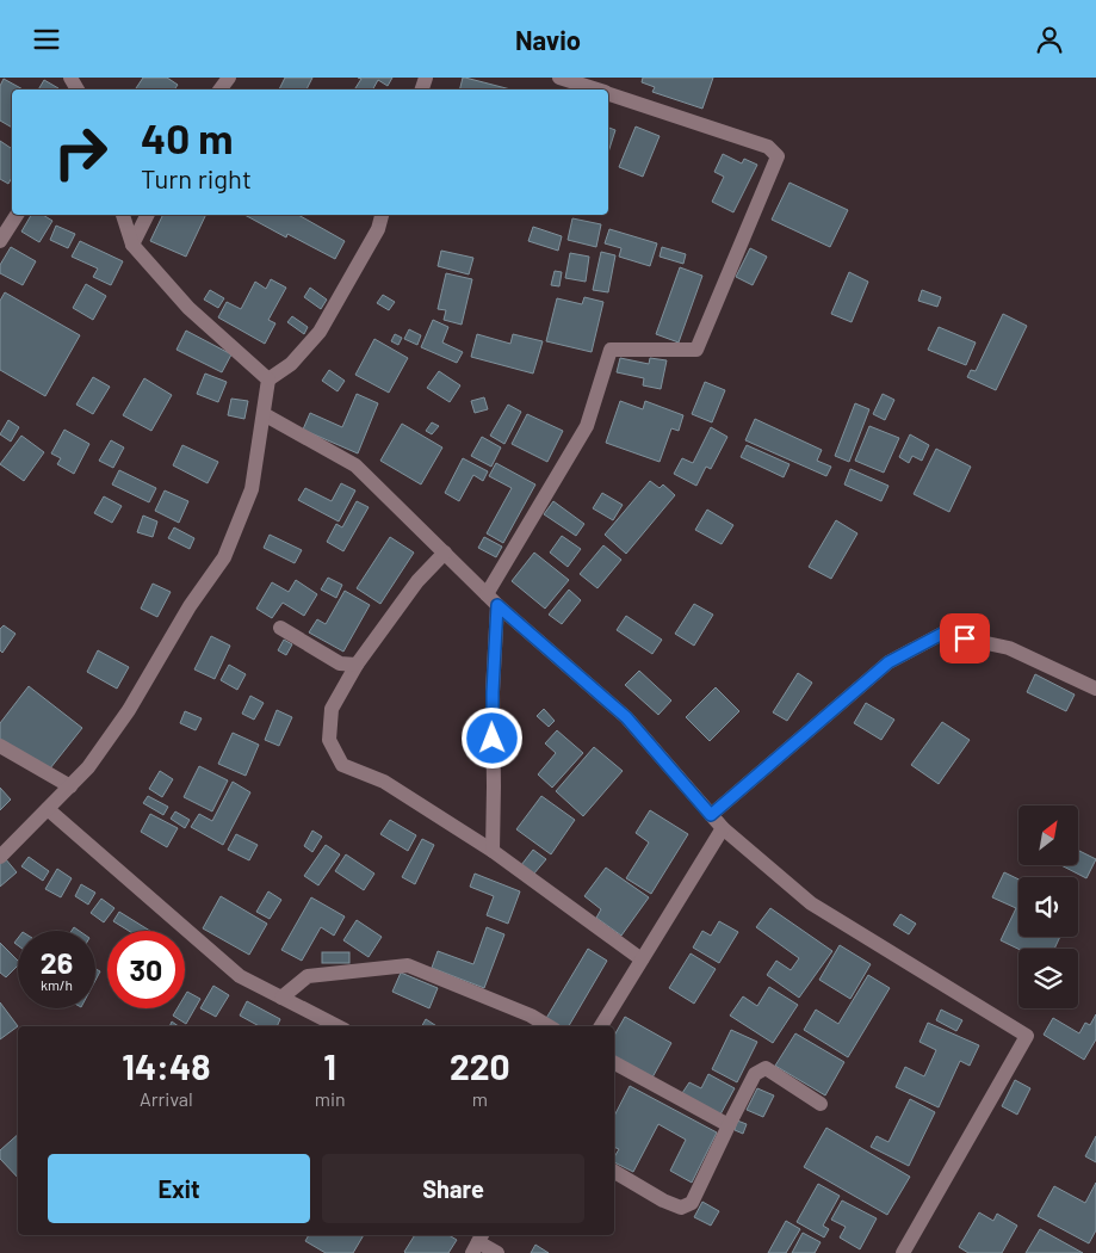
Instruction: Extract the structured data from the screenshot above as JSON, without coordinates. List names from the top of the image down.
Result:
{
  "north": "top right",
  "page": {
    "header": "Navio",
    "turn": ["40 m", "Turn right"],
    "speed": "26 km/h",
    "limit": "30",
    "eta": [
      "14:48",
      "Arrival",
      "1",
      "min",
      "220",
      "m"
    ],
    "buttons": ["Exit", "Share"]
  }
}
